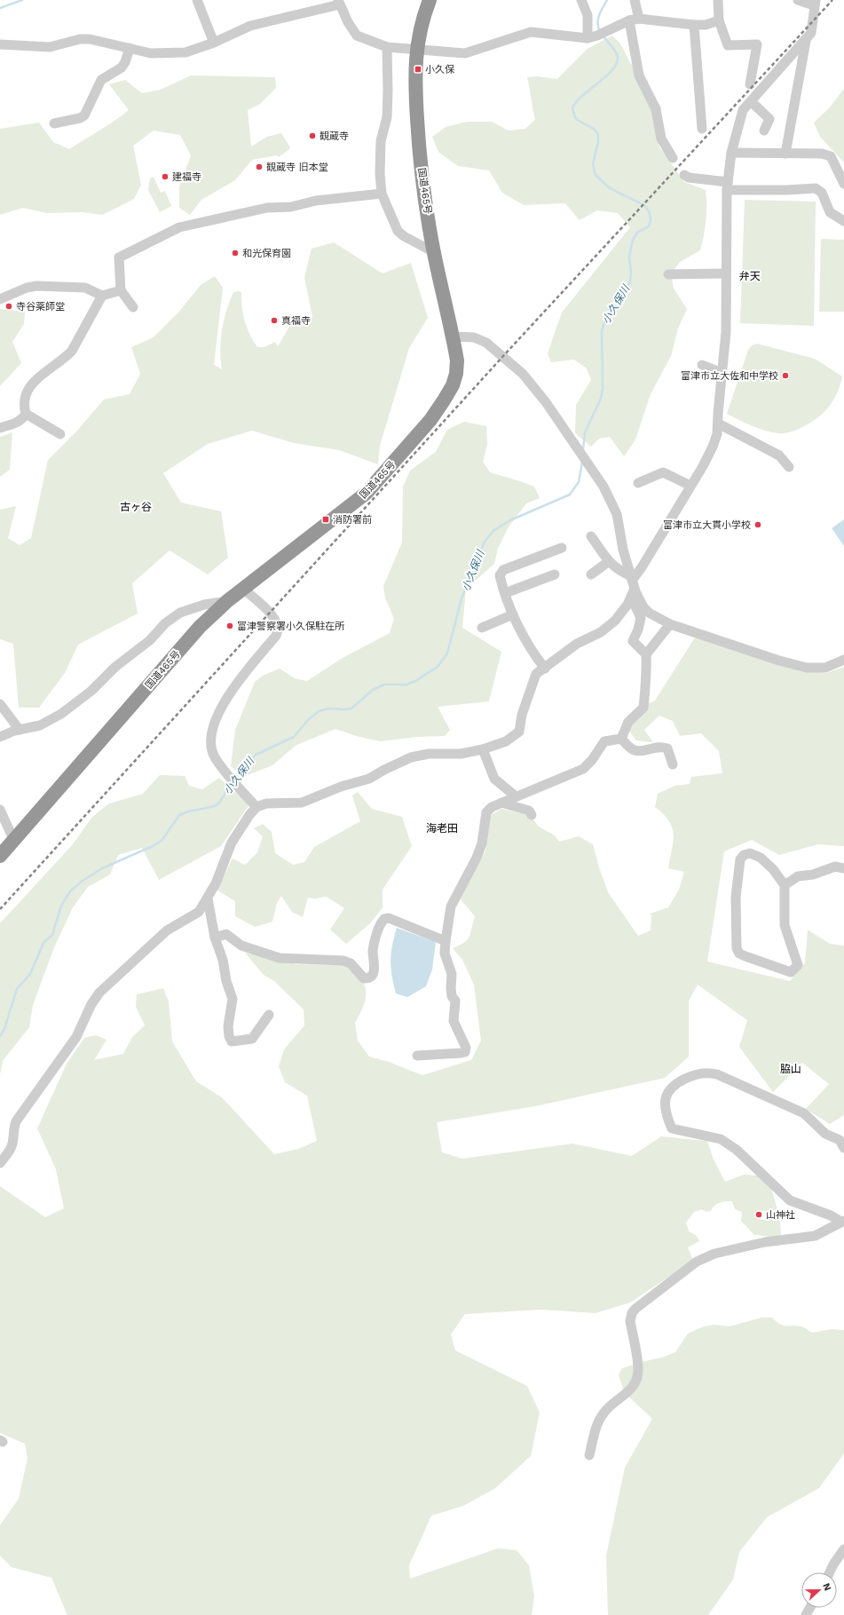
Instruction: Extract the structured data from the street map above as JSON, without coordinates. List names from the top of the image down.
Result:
{
  "streets": {
    "highway": ["国道465号"]
  },
  "districts": [
    "弁天",
    "古ヶ谷",
    "海老田",
    "脇山"
  ],
  "water": ["小久保川"],
  "places": {
    "transit": ["小久保", "消防署前"],
    "other": [
      "観蔵寺",
      "観蔵寺 旧本堂",
      "建福寺",
      "和光保育園",
      "寺谷薬師堂",
      "真福寺",
      "富津市立大佐和中学校",
      "富津市立大貫小学校",
      "富津警察署小久保駐在所",
      "山神社"
    ]
  },
  "north": "right"
}
